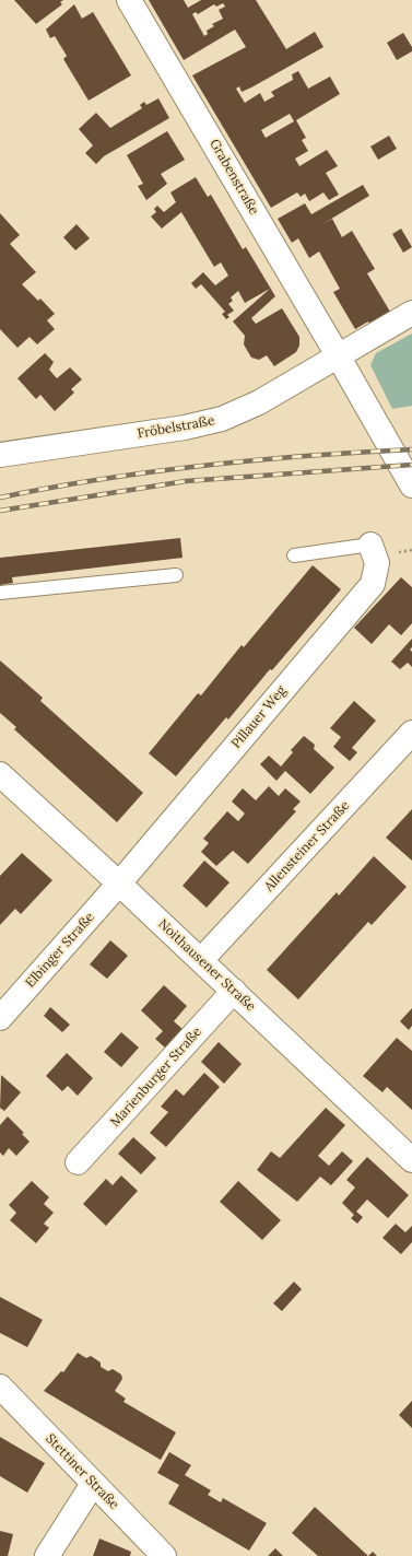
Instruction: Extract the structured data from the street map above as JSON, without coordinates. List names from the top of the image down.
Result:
{
  "streets": {
    "street": [
      "Grabenstraße",
      "Fröbelstraße",
      "Pillauer Weg",
      "Allensteiner Straße",
      "Elbinger Straße",
      "Noithausener Straße",
      "Marienburger Straße",
      "Stettiner Straße"
    ]
  },
  "crossings": [
    ["Grabenstraße", "Fröbelstraße"],
    ["Pillauer Weg", "Elbinger Straße"],
    ["Pillauer Weg", "Noithausener Straße"],
    ["Allensteiner Straße", "Noithausener Straße"],
    ["Elbinger Straße", "Noithausener Straße"],
    ["Noithausener Straße", "Marienburger Straße"]
  ]
}
